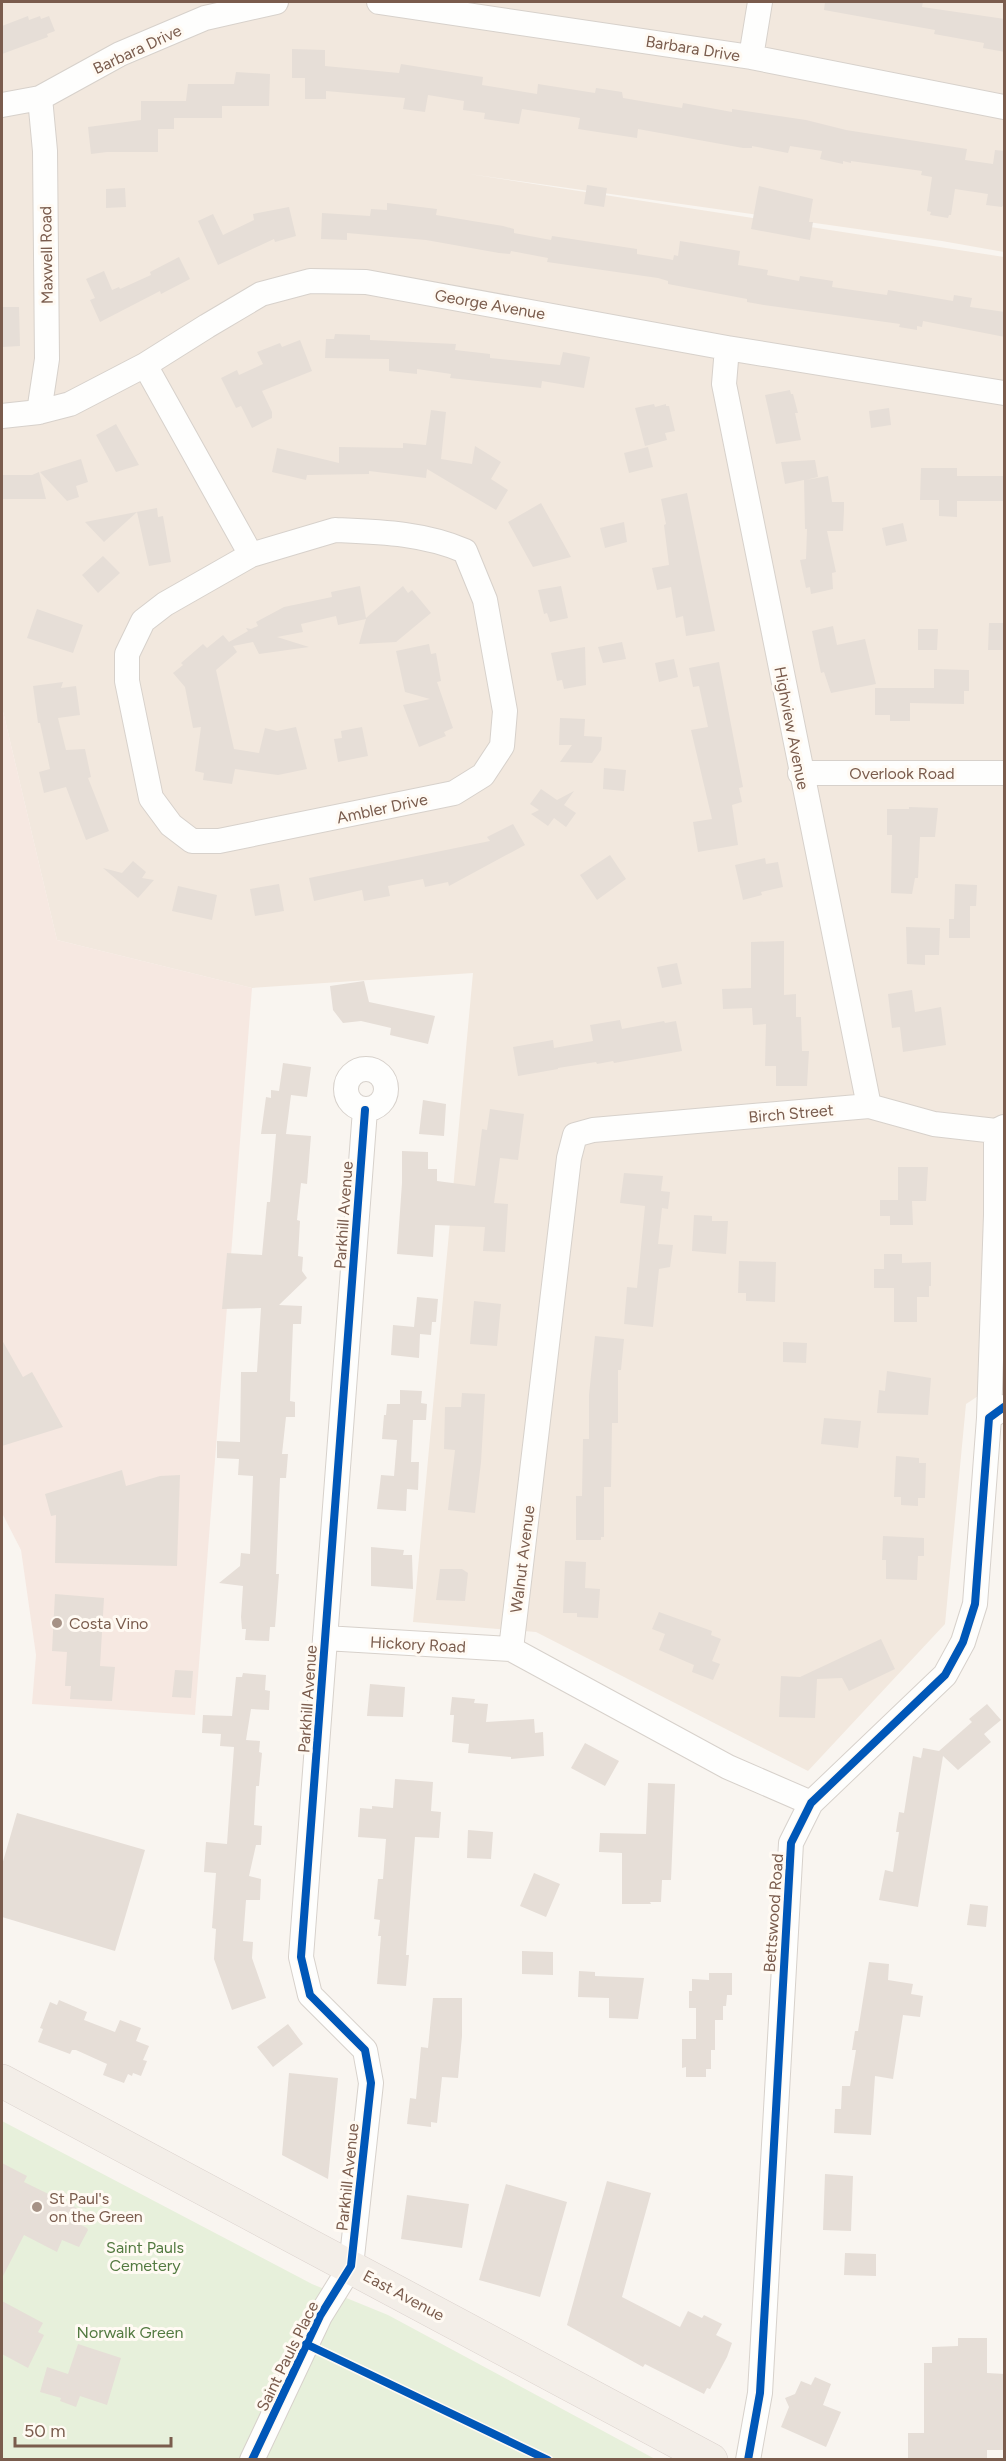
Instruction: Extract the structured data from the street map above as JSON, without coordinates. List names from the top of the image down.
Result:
{
  "streets": {
    "main road": ["East Avenue"],
    "street": [
      "Barbara Drive",
      "Maxwell Road",
      "George Avenue",
      "Highview Avenue",
      "Overlook Road",
      "Ambler Drive",
      "Birch Street",
      "Parkhill Avenue",
      "Walnut Avenue",
      "Hickory Road",
      "Bettswood Road",
      "Saint Pauls Place"
    ]
  },
  "crossings": [
    ["Barbara Drive", "Maxwell Road"],
    ["Maxwell Road", "George Avenue"],
    ["George Avenue", "Highview Avenue"],
    ["Highview Avenue", "Overlook Road"],
    ["Highview Avenue", "Birch Street"],
    ["Birch Street", "Walnut Avenue"],
    ["Birch Street", "Bettswood Road"],
    ["Parkhill Avenue", "Hickory Road"],
    ["Parkhill Avenue", "East Avenue"],
    ["Parkhill Avenue", "Saint Pauls Place"],
    ["Walnut Avenue", "Hickory Road"],
    ["East Avenue", "Saint Pauls Place"]
  ],
  "parks": ["Saint Pauls Cemetery", "Norwalk Green"],
  "places": ["Costa Vino", "St Paul's on the Green"],
  "scale_bar": "50 m"
}
